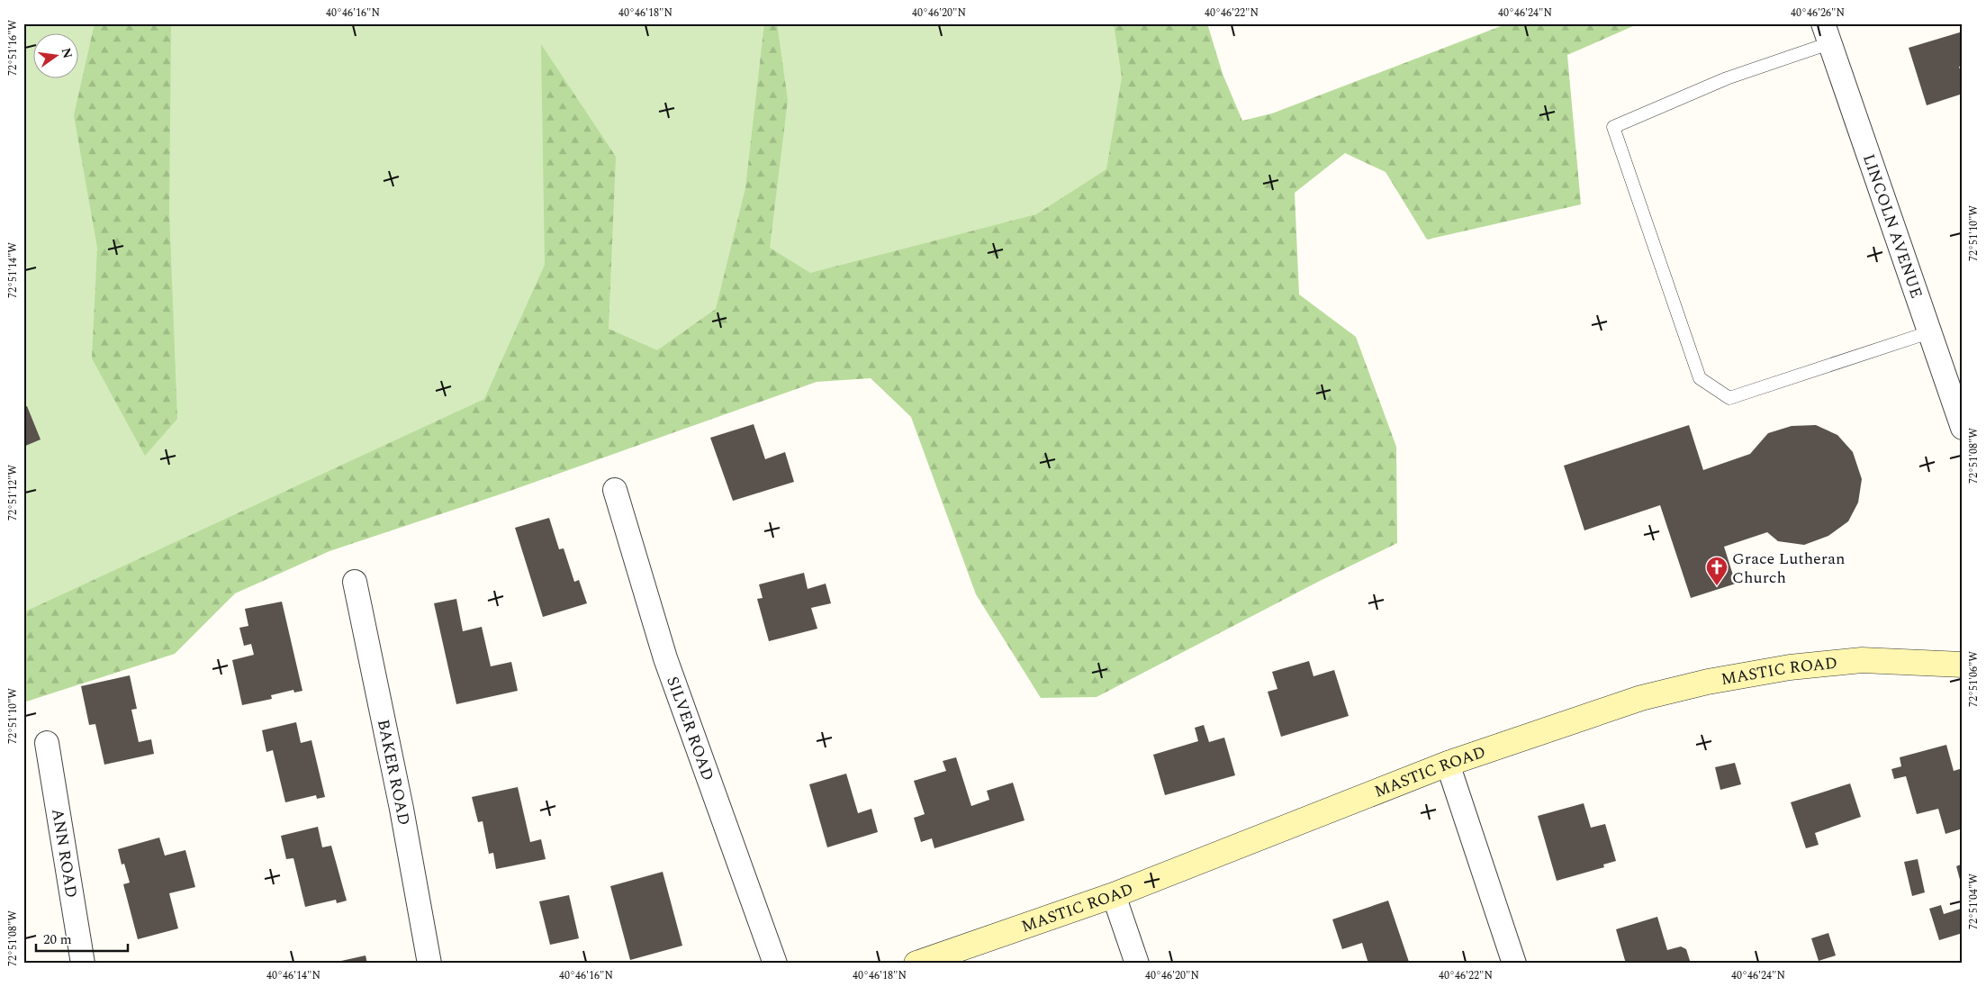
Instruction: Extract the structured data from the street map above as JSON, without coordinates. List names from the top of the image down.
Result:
{
  "streets": {
    "main road": ["MASTIC ROAD"],
    "street": [
      "LINCOLN AVENUE",
      "SILVER ROAD",
      "BAKER ROAD",
      "ANN ROAD"
    ]
  },
  "places": {
    "church": ["Grace Lutheran Church"]
  },
  "scale_bar": "20 m",
  "north": "right",
  "coordinates": [
    "40°46'16\"N",
    "40°46'18\"N",
    "40°46'20\"N",
    "40°46'22\"N",
    "40°46'24\"N",
    "40°46'26\"N",
    "72°51'16\"W",
    "72°51'10\"W",
    "72°51'14\"W",
    "72°51'08\"W",
    "72°51'12\"W",
    "72°51'06\"W",
    "72°51'04\"W",
    "40°46'14\"N"
  ]
}
